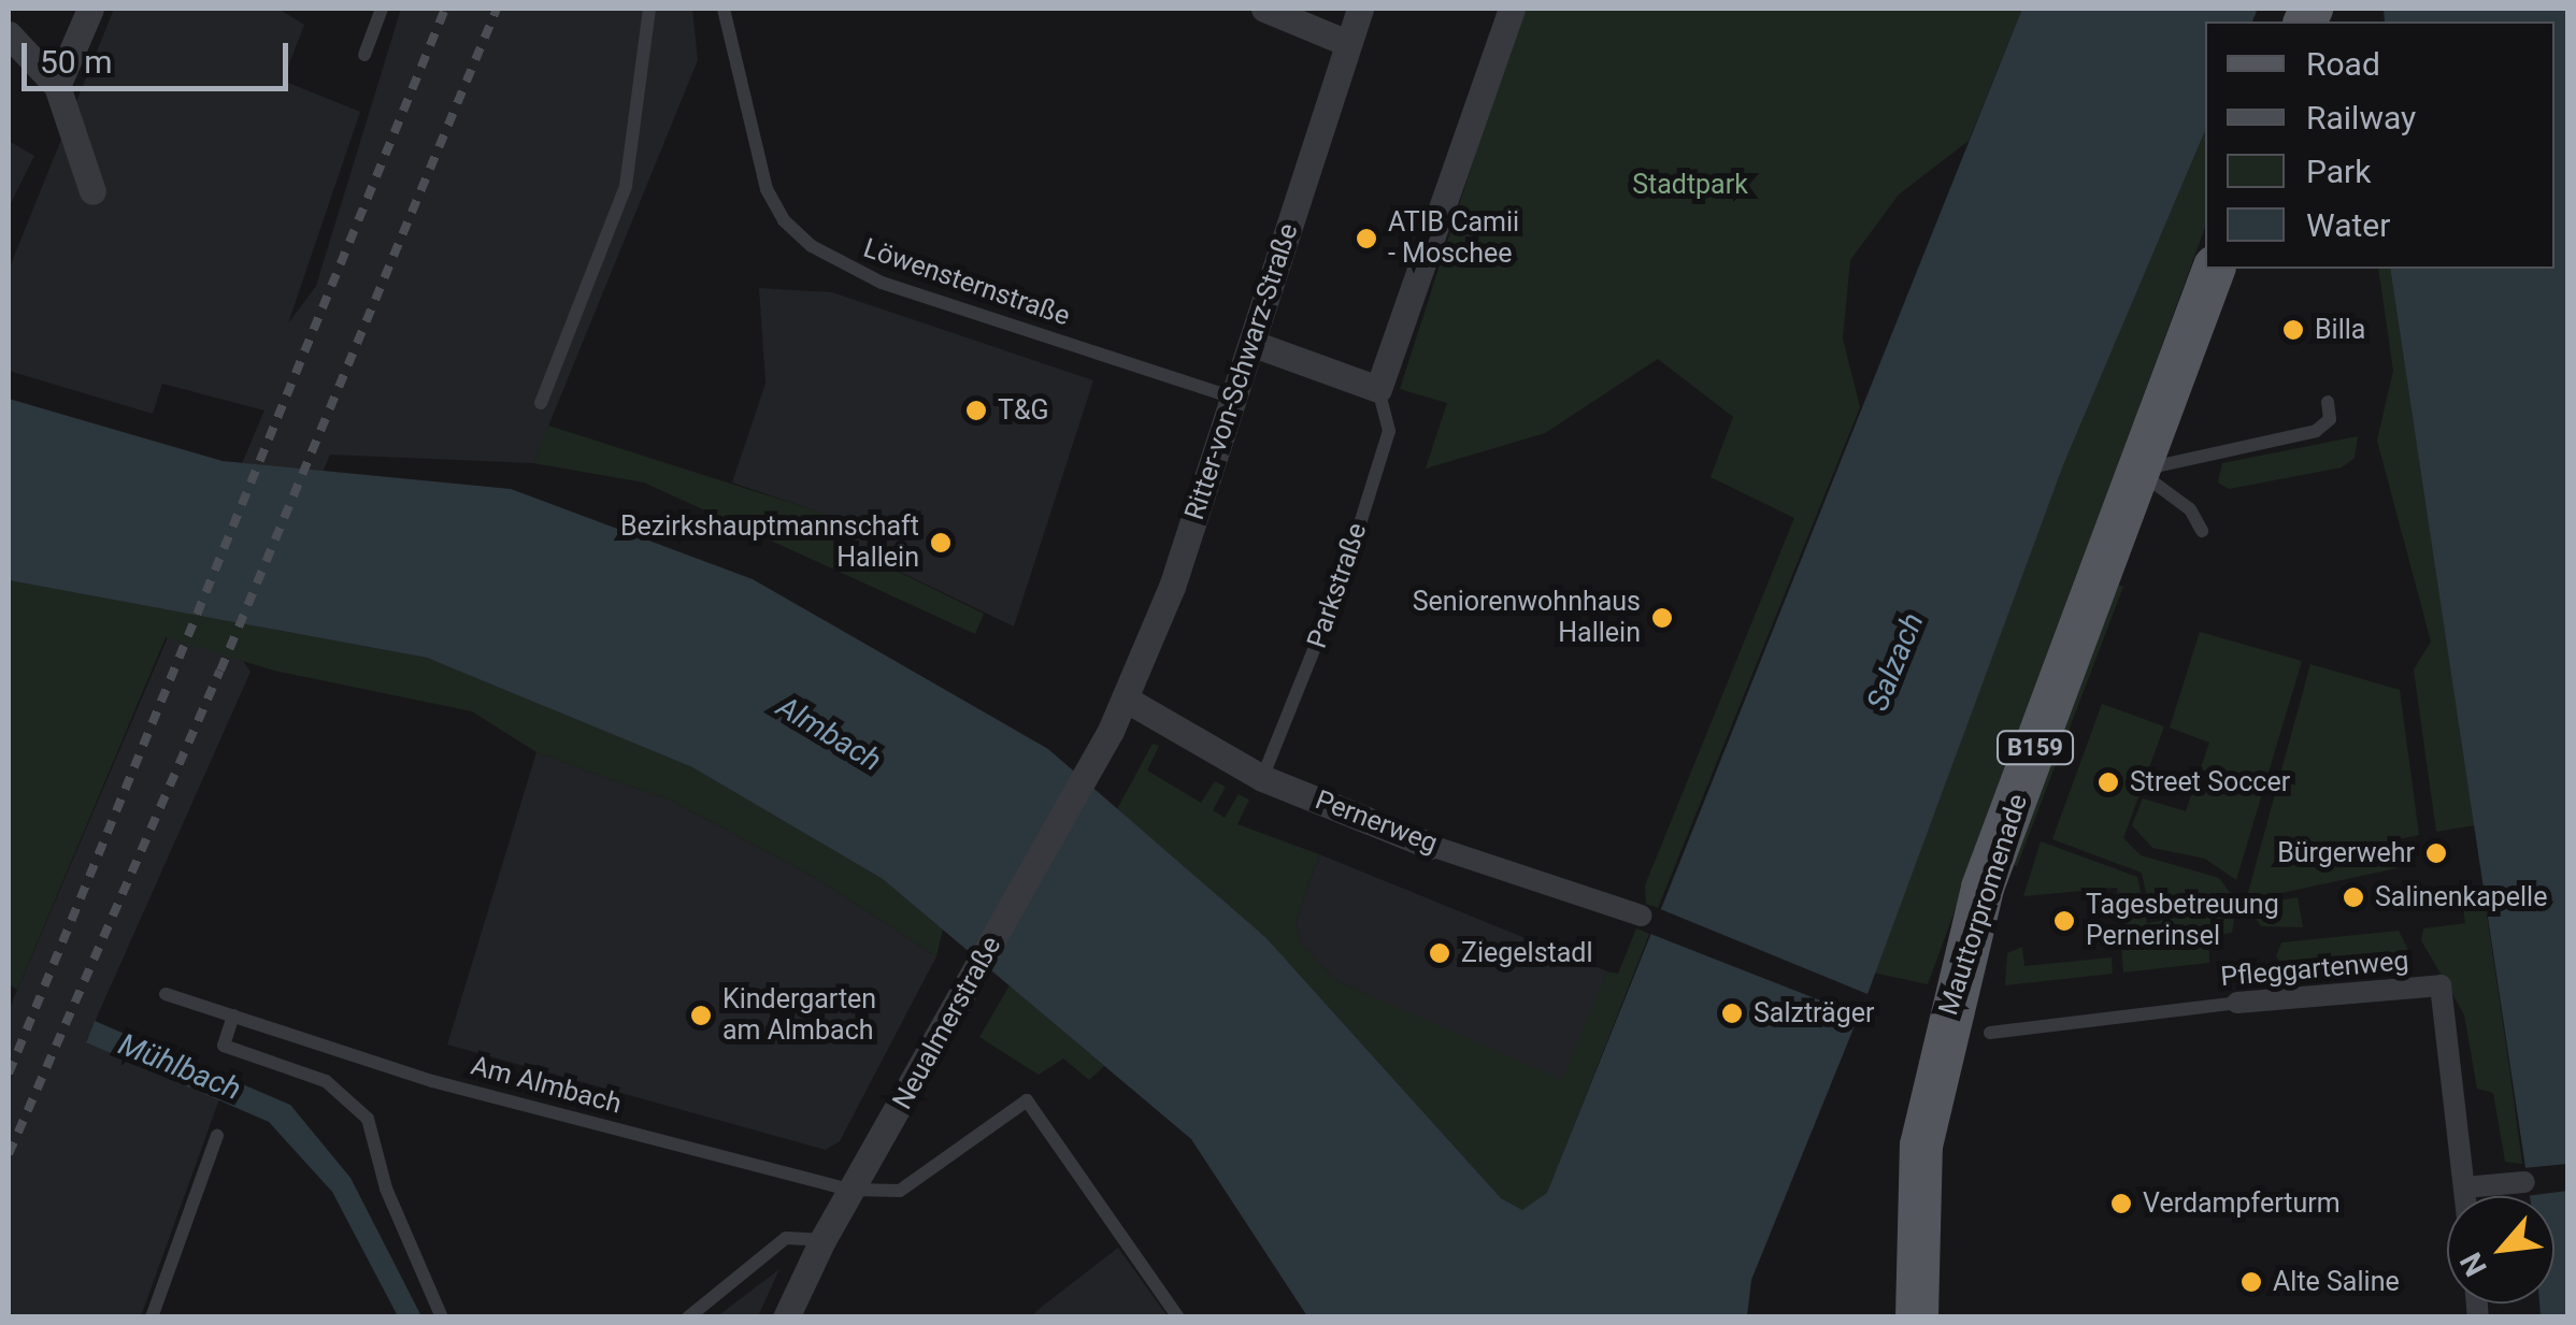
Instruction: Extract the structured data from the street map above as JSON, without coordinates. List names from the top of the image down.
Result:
{
  "streets": {
    "main road": ["B159", "Mauttorpromenade"],
    "street": [
      "Ritter-von-Schwarz-Straße",
      "Parkstraße",
      "Pernerweg",
      "Pfleggartenweg",
      "Neualmerstraße"
    ],
    "lane": ["Löwensternstraße", "Am Almbach"]
  },
  "crossings": [
    ["Löwensternstraße", "Ritter-von-Schwarz-Straße"],
    ["Ritter-von-Schwarz-Straße", "Pernerweg"],
    ["Ritter-von-Schwarz-Straße", "Neualmerstraße"],
    ["Parkstraße", "Pernerweg"],
    ["Neualmerstraße", "Am Almbach"]
  ],
  "water": ["Salzach", "Almbach", "Mühlbach"],
  "parks": ["Stadtpark"],
  "places": [
    "ATIB Camii - Moschee",
    "Billa",
    "T&G",
    "Bezirkshauptmannschaft Hallein",
    "Seniorenwohnhaus Hallein",
    "Street Soccer",
    "Bürgerwehr",
    "Salinenkapelle",
    "Tagesbetreuung Pernerinsel",
    "Ziegelstadl",
    "Salzträger",
    "Kindergarten am Almbach",
    "Verdampferturm",
    "Alte Saline"
  ],
  "legend": [
    "Road",
    "Railway",
    "Park",
    "Water"
  ],
  "scale_bar": "50 m",
  "north": "bottom left"
}
